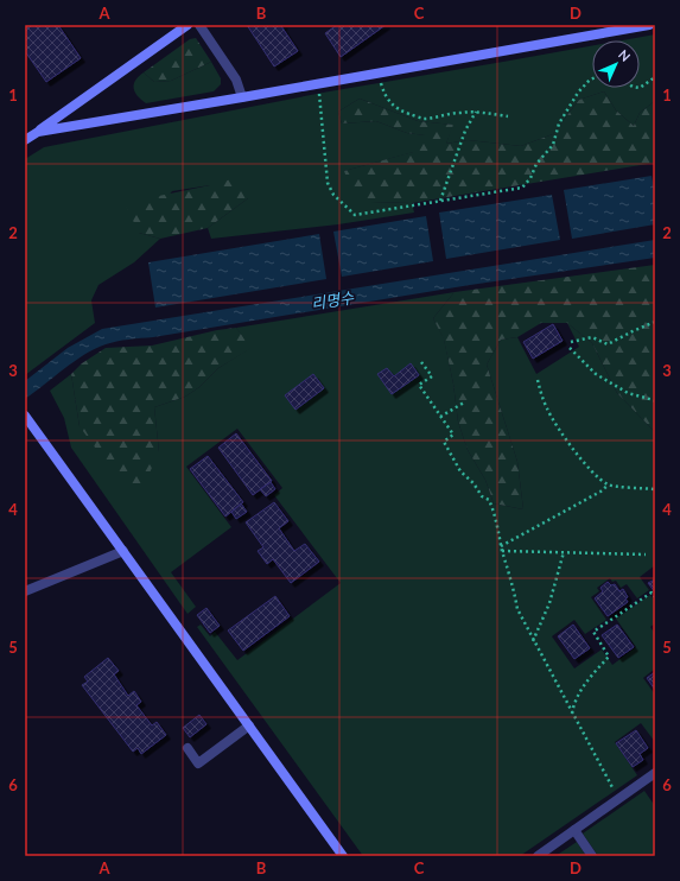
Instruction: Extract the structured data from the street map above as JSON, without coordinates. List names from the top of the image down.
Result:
{
  "water": ["리명수"],
  "north": "top right",
  "grid": {
    "columns": [
      "A",
      "B",
      "C",
      "D"
    ],
    "rows": [
      "1",
      "2",
      "3",
      "4",
      "5",
      "6"
    ]
  }
}
